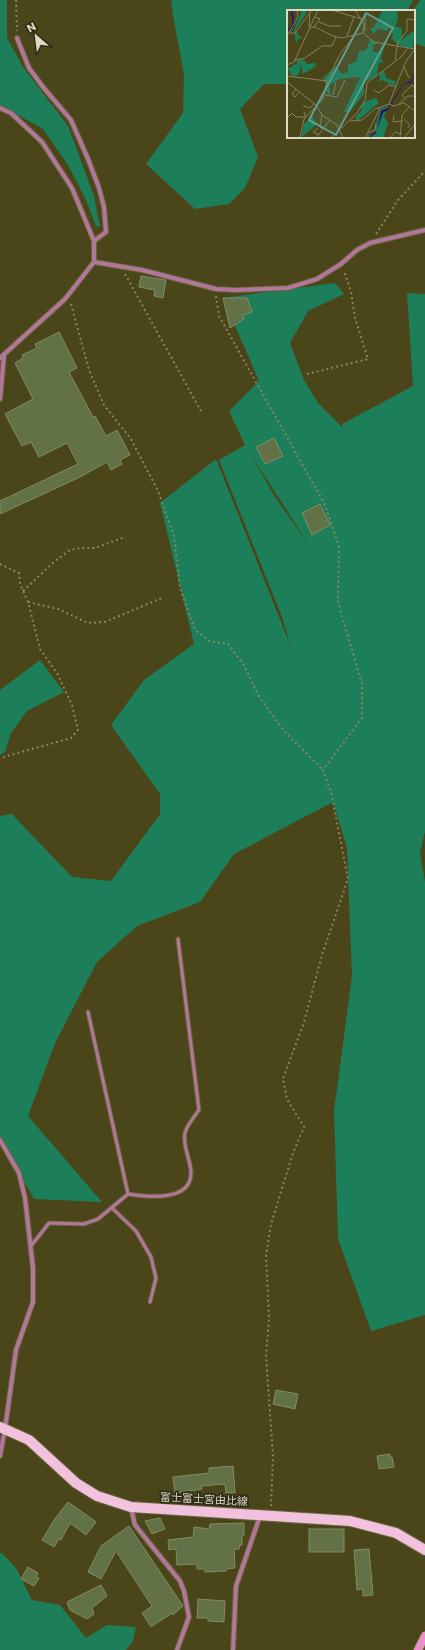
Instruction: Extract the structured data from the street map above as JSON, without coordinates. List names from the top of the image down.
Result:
{
  "streets": {
    "main road": ["富士富士宮由比線"]
  },
  "north": "top left"
}
